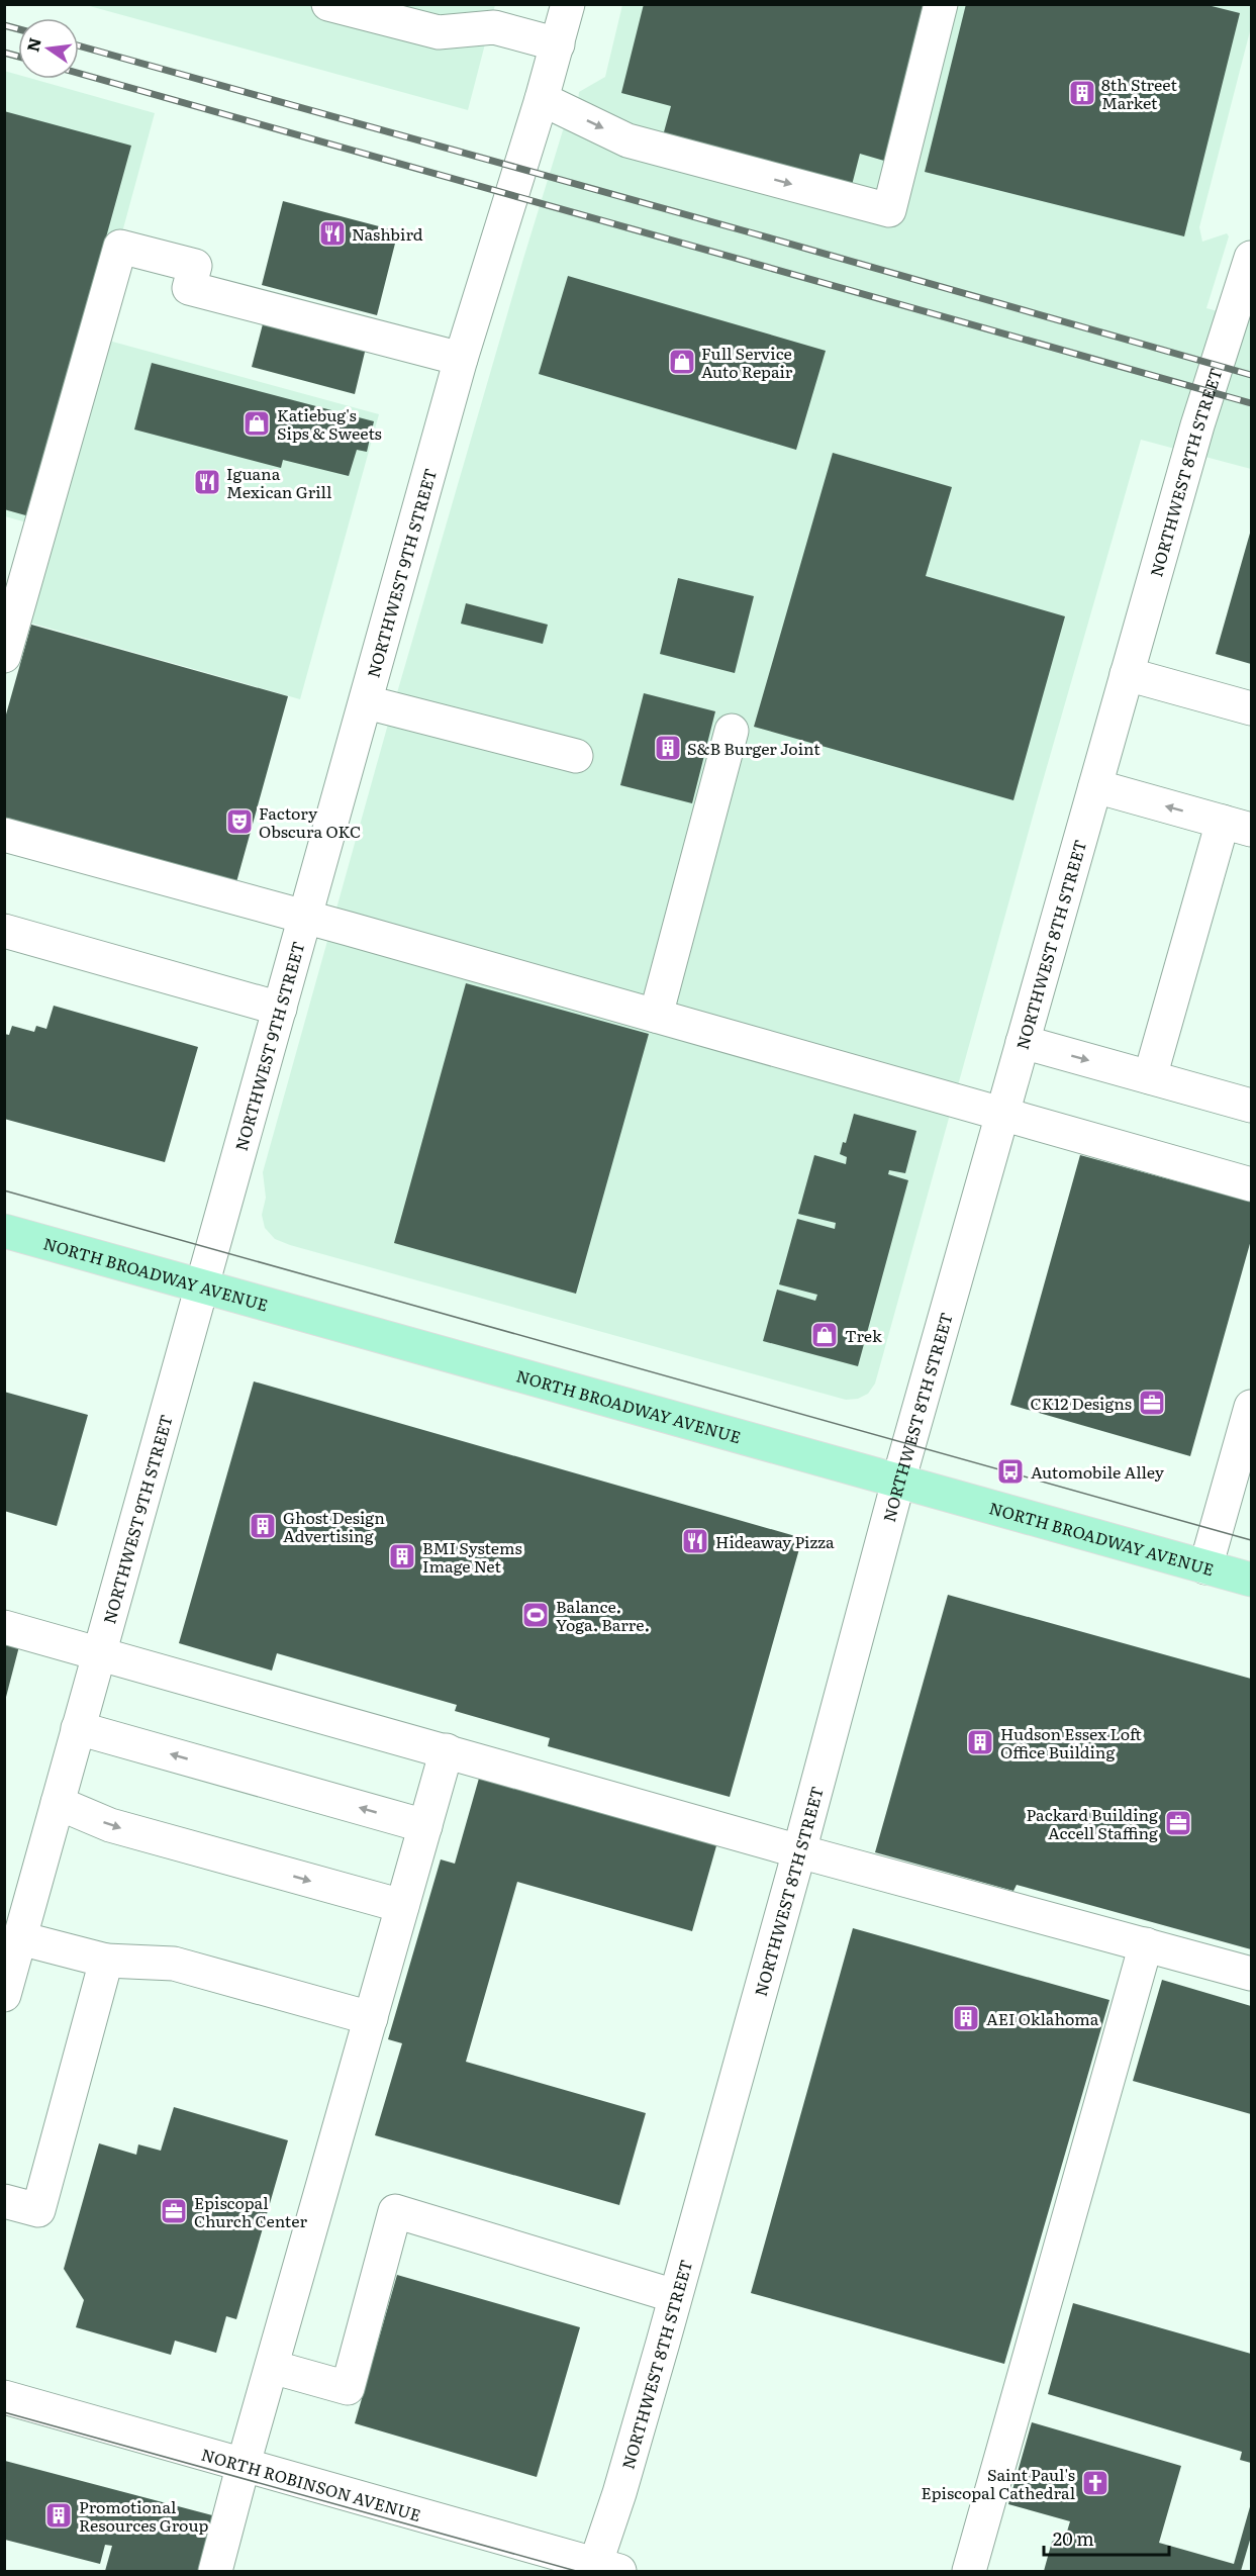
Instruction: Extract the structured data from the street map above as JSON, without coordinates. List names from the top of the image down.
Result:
{
  "streets": {
    "main road": ["NORTH BROADWAY AVENUE"],
    "street": ["NORTHWEST 8TH STREET", "NORTHWEST 9TH STREET", "NORTH ROBINSON AVENUE"]
  },
  "crossings": [
    ["NORTHWEST 8TH STREET", "NORTH BROADWAY AVENUE"],
    ["NORTHWEST 8TH STREET", "NORTH ROBINSON AVENUE"],
    ["NORTHWEST 9TH STREET", "NORTH BROADWAY AVENUE"]
  ],
  "places": {
    "building": [
      "8th Street Market",
      "S&B Burger Joint",
      "Ghost Design Advertising",
      "BMI Systems Image Net",
      "Hudson Essex Loft Office Building",
      "AEI Oklahoma",
      "Promotional Resources Group"
    ],
    "restaurant": ["Nashbird", "Iguana Mexican Grill", "Hideaway Pizza"],
    "shop": ["Full Service Auto Repair", "Katiebug's Sips & Sweets", "Trek"],
    "theatre": ["Factory Obscura OKC"],
    "office": ["CK12 Designs", "Packard Building Accell Staffing", "Episcopal Church Center"],
    "bus stop": ["Automobile Alley"],
    "sports": ["Balance. Yoga. Barre."],
    "church": ["Saint Paul's Episcopal Cathedral"]
  },
  "scale_bar": "20 m",
  "north": "left"
}
